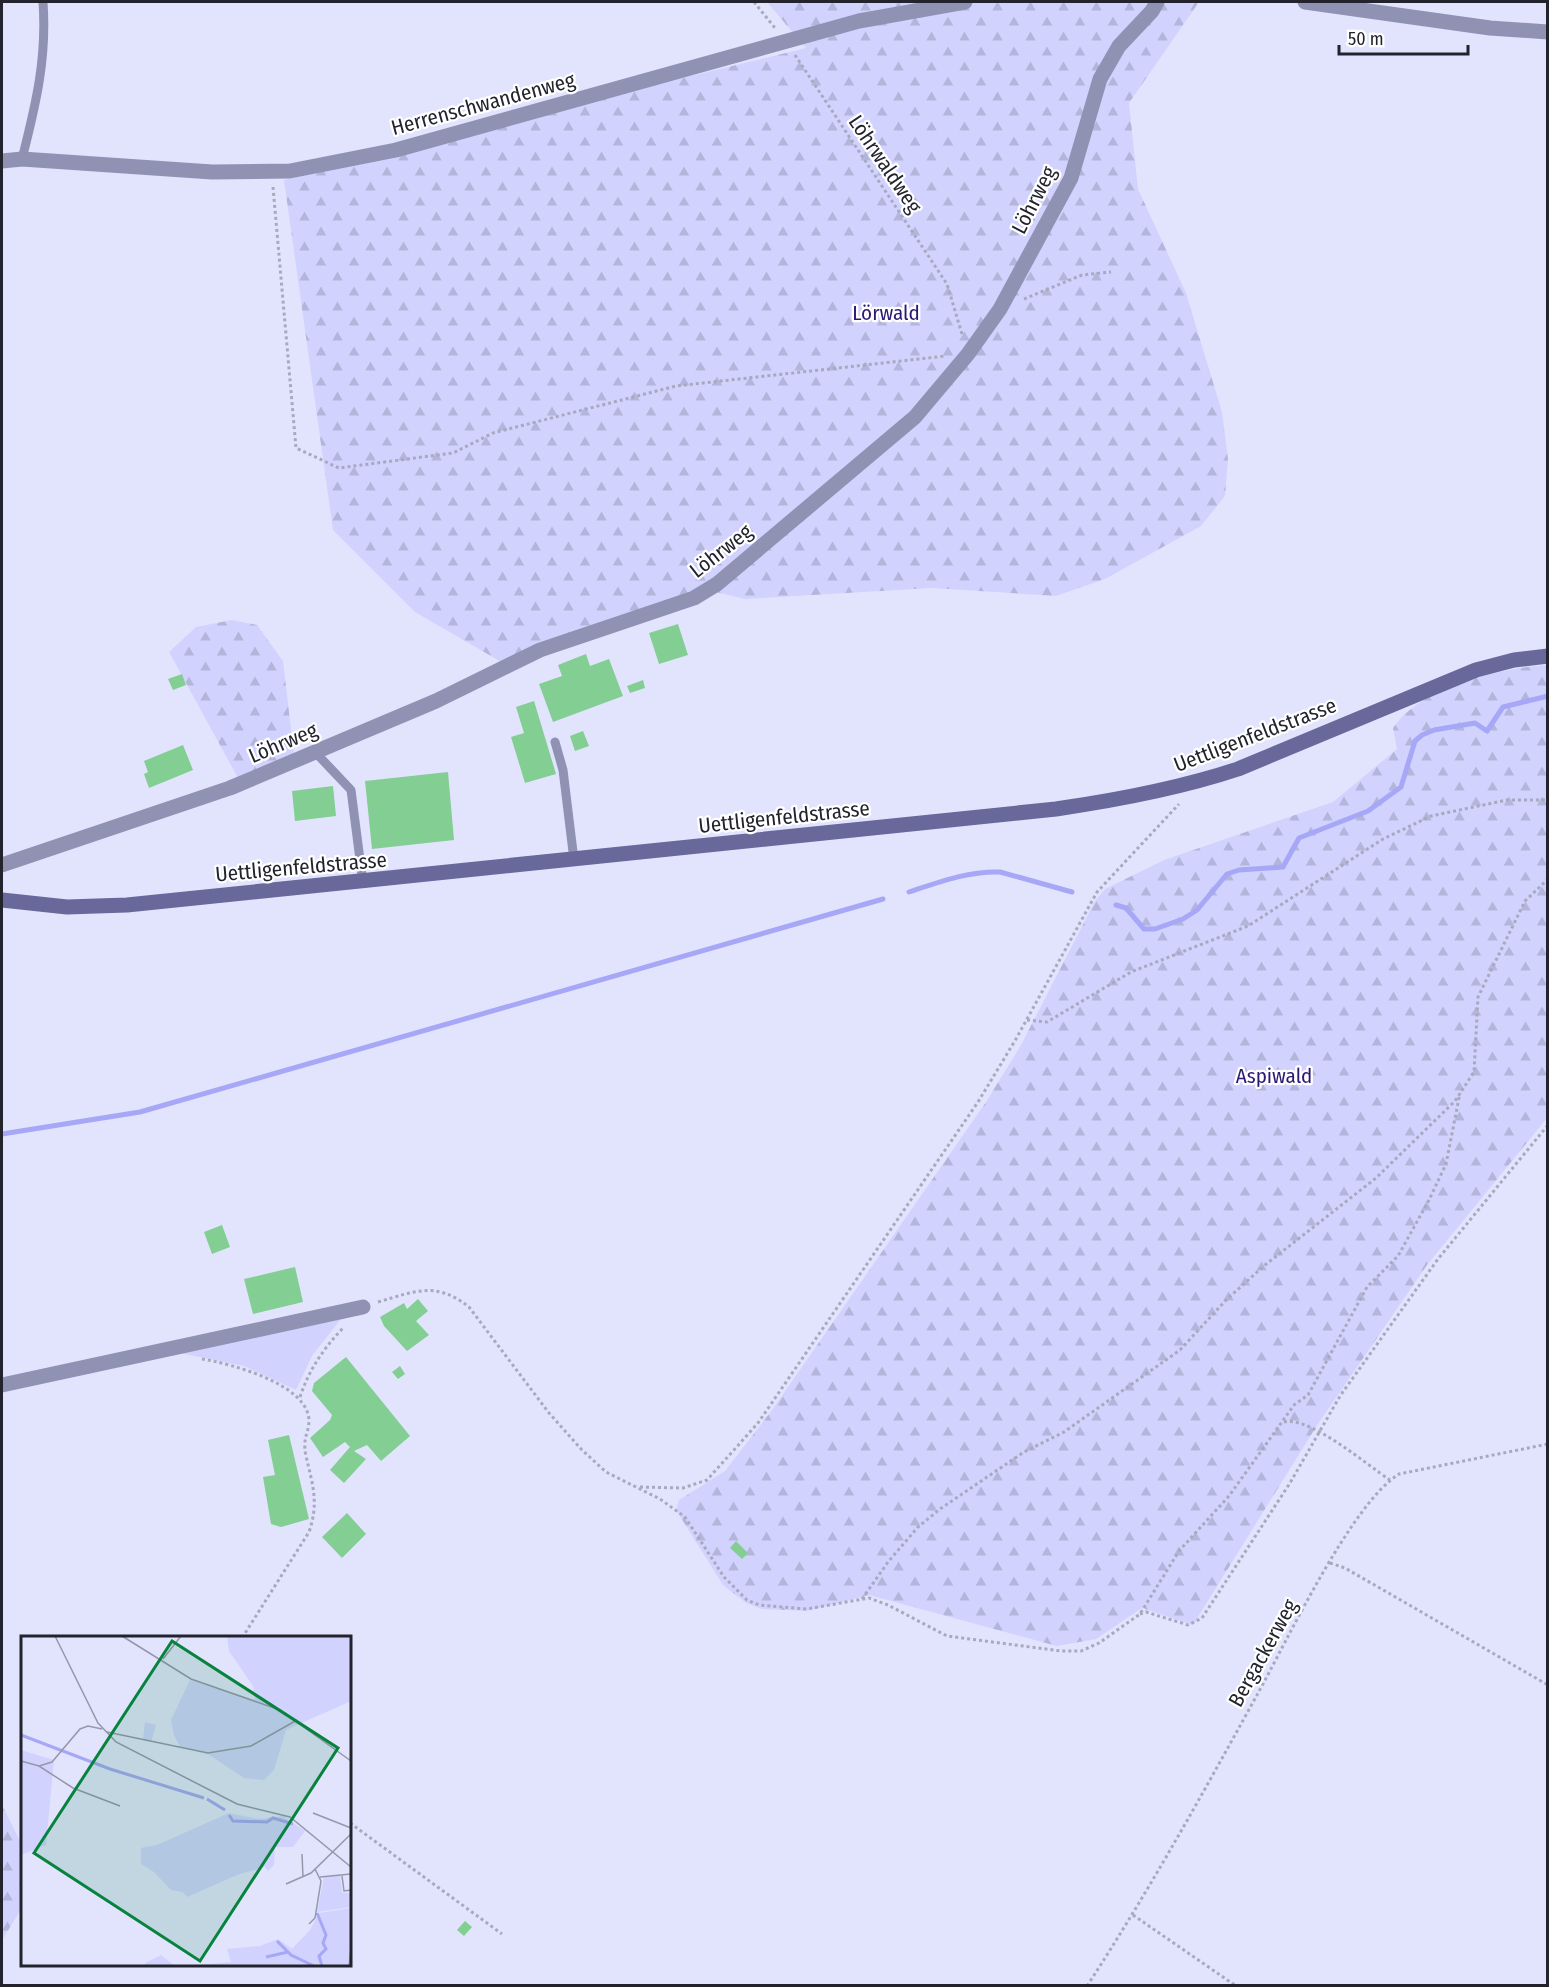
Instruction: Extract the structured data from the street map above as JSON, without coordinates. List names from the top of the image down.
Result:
{
  "streets": {
    "main road": ["Uettligenfeldstrasse"],
    "street": ["Herrenschwandenweg", "Löhrweg"],
    "path": ["Löhrwaldweg", "Bergackerweg"]
  },
  "crossings": [
    ["Herrenschwandenweg", "Löhrwaldweg"],
    ["Löhrwaldweg", "Löhrweg"]
  ],
  "parks": ["Lörwald", "Aspiwald"],
  "scale_bar": "50 m"
}
